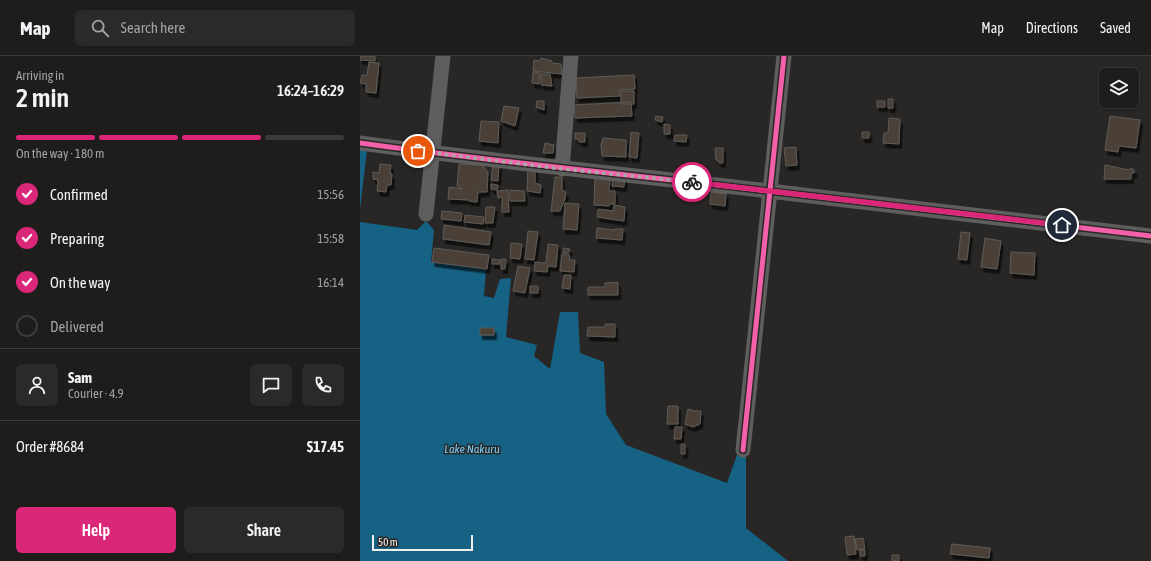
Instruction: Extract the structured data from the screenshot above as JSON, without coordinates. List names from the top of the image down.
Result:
{
  "water": ["Lake Nakuru"],
  "scale_bar": "50 m",
  "page": {
    "header": "Map",
    "search": "Search here",
    "nav": ["Map", "Directions", "Saved"],
    "heading": ["2 min", "Arriving in", "16:24–16:29"],
    "panel": [
      "Sam",
      "Courier · 4.9",
      "Order #8684",
      "$17.45"
    ],
    "bar": "On the way · 180 m",
    "list": [
      ["Confirmed", "15:56"],
      ["Preparing", "15:58"],
      ["On the way", "16:14"],
      "Delivered"
    ],
    "buttons": ["Help", "Share"],
    "scale": "50 m"
  }
}
